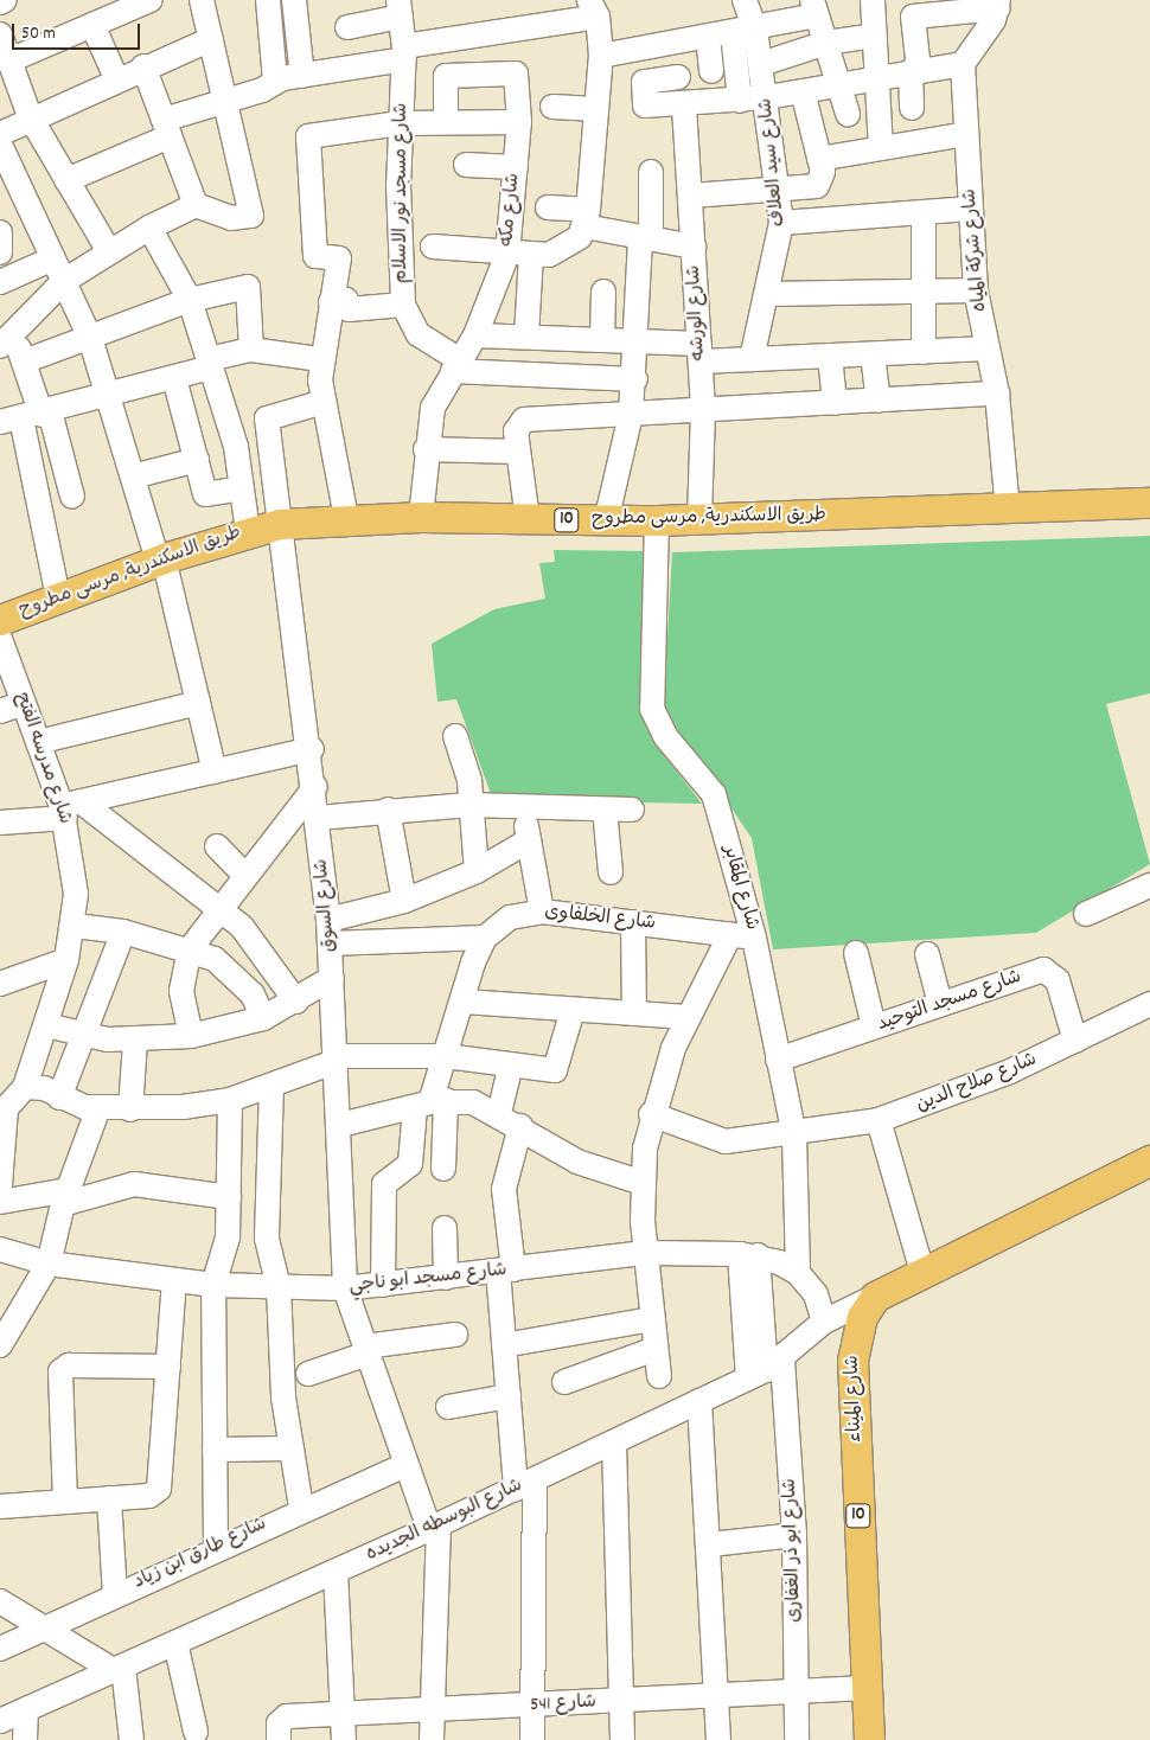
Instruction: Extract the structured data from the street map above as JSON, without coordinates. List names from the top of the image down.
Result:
{
  "streets": {
    "main road": ["طريق الاسكندرية, مرسى مطروح", "10", "شارع الميناء"],
    "street": [
      "شارع سيد العلاف",
      "شارع مسجد نور الاسلام",
      "شارع مكه",
      "شارع شركة المياه",
      "شارع الورشه",
      "شارع مدرسه الفتح",
      "شارع المقابر",
      "شارع السوق",
      "شارع الخلفاوى",
      "شارع مسجد التوحيد",
      "شارع صلاح الدين",
      "شارع مسجد ابو ناجي",
      "شارع البوسطه الجديده",
      "شارع ابو ذر الغفارى",
      "شارع طارق ابن زياد",
      "شارع 541"
    ]
  },
  "crossings": [
    ["شارع مسجد نور الاسلام", "شارع مكه"],
    ["شارع مكه", "طريق الاسكندرية, مرسى مطروح"],
    ["شارع شركة المياه", "طريق الاسكندرية, مرسى مطروح"],
    ["شارع الورشه", "طريق الاسكندرية, مرسى مطروح"],
    ["طريق الاسكندرية, مرسى مطروح", "شارع المقابر"],
    ["طريق الاسكندرية, مرسى مطروح", "شارع السوق"],
    ["شارع المقابر", "شارع الخلفاوى"],
    ["شارع المقابر", "شارع مسجد التوحيد"],
    ["شارع المقابر", "شارع صلاح الدين"],
    ["شارع المقابر", "شارع مسجد ابو ناجي"],
    ["شارع السوق", "شارع مسجد ابو ناجي"],
    ["شارع السوق", "شارع البوسطه الجديده"],
    ["شارع السوق", "شارع طارق ابن زياد"],
    ["شارع مسجد التوحيد", "شارع صلاح الدين"],
    ["شارع مسجد ابو ناجي", "شارع البوسطه الجديده"],
    ["شارع مسجد ابو ناجي", "شارع ابو ذر الغفارى"],
    ["شارع الميناء", "شارع البوسطه الجديده"],
    ["شارع الميناء", "شارع 541"],
    ["شارع البوسطه الجديده", "شارع ابو ذر الغفارى"],
    ["شارع ابو ذر الغفارى", "شارع 541"]
  ],
  "scale_bar": "50 m"
}
